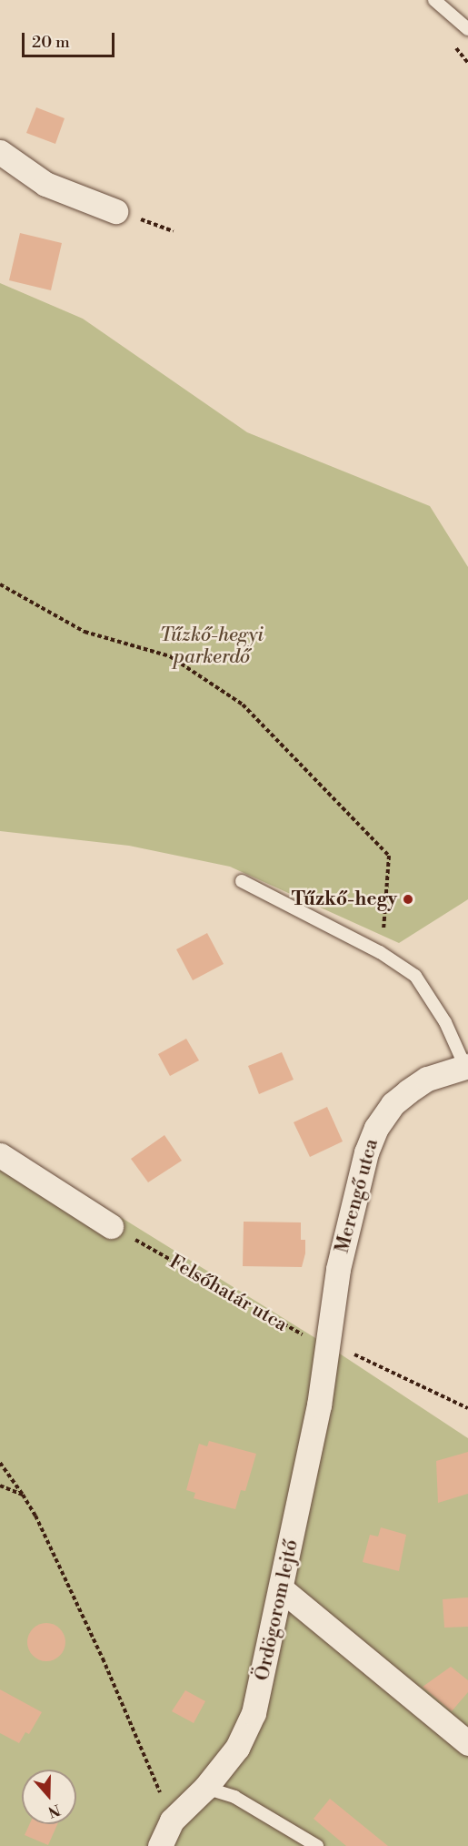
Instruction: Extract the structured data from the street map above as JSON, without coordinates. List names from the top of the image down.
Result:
{
  "streets": {
    "street": ["Merengő utca", "Ördögorom lejtő"],
    "path": ["Felsőhatár utca"]
  },
  "crossings": [
    ["Merengő utca", "Felsőhatár utca"],
    ["Merengő utca", "Ördögorom lejtő"],
    ["Felsőhatár utca", "Ördögorom lejtő"]
  ],
  "parks": ["Tűzkő-hegyi parkerdő"],
  "places": ["Tűzkő-hegy"],
  "scale_bar": "20 m",
  "north": "bottom"
}
